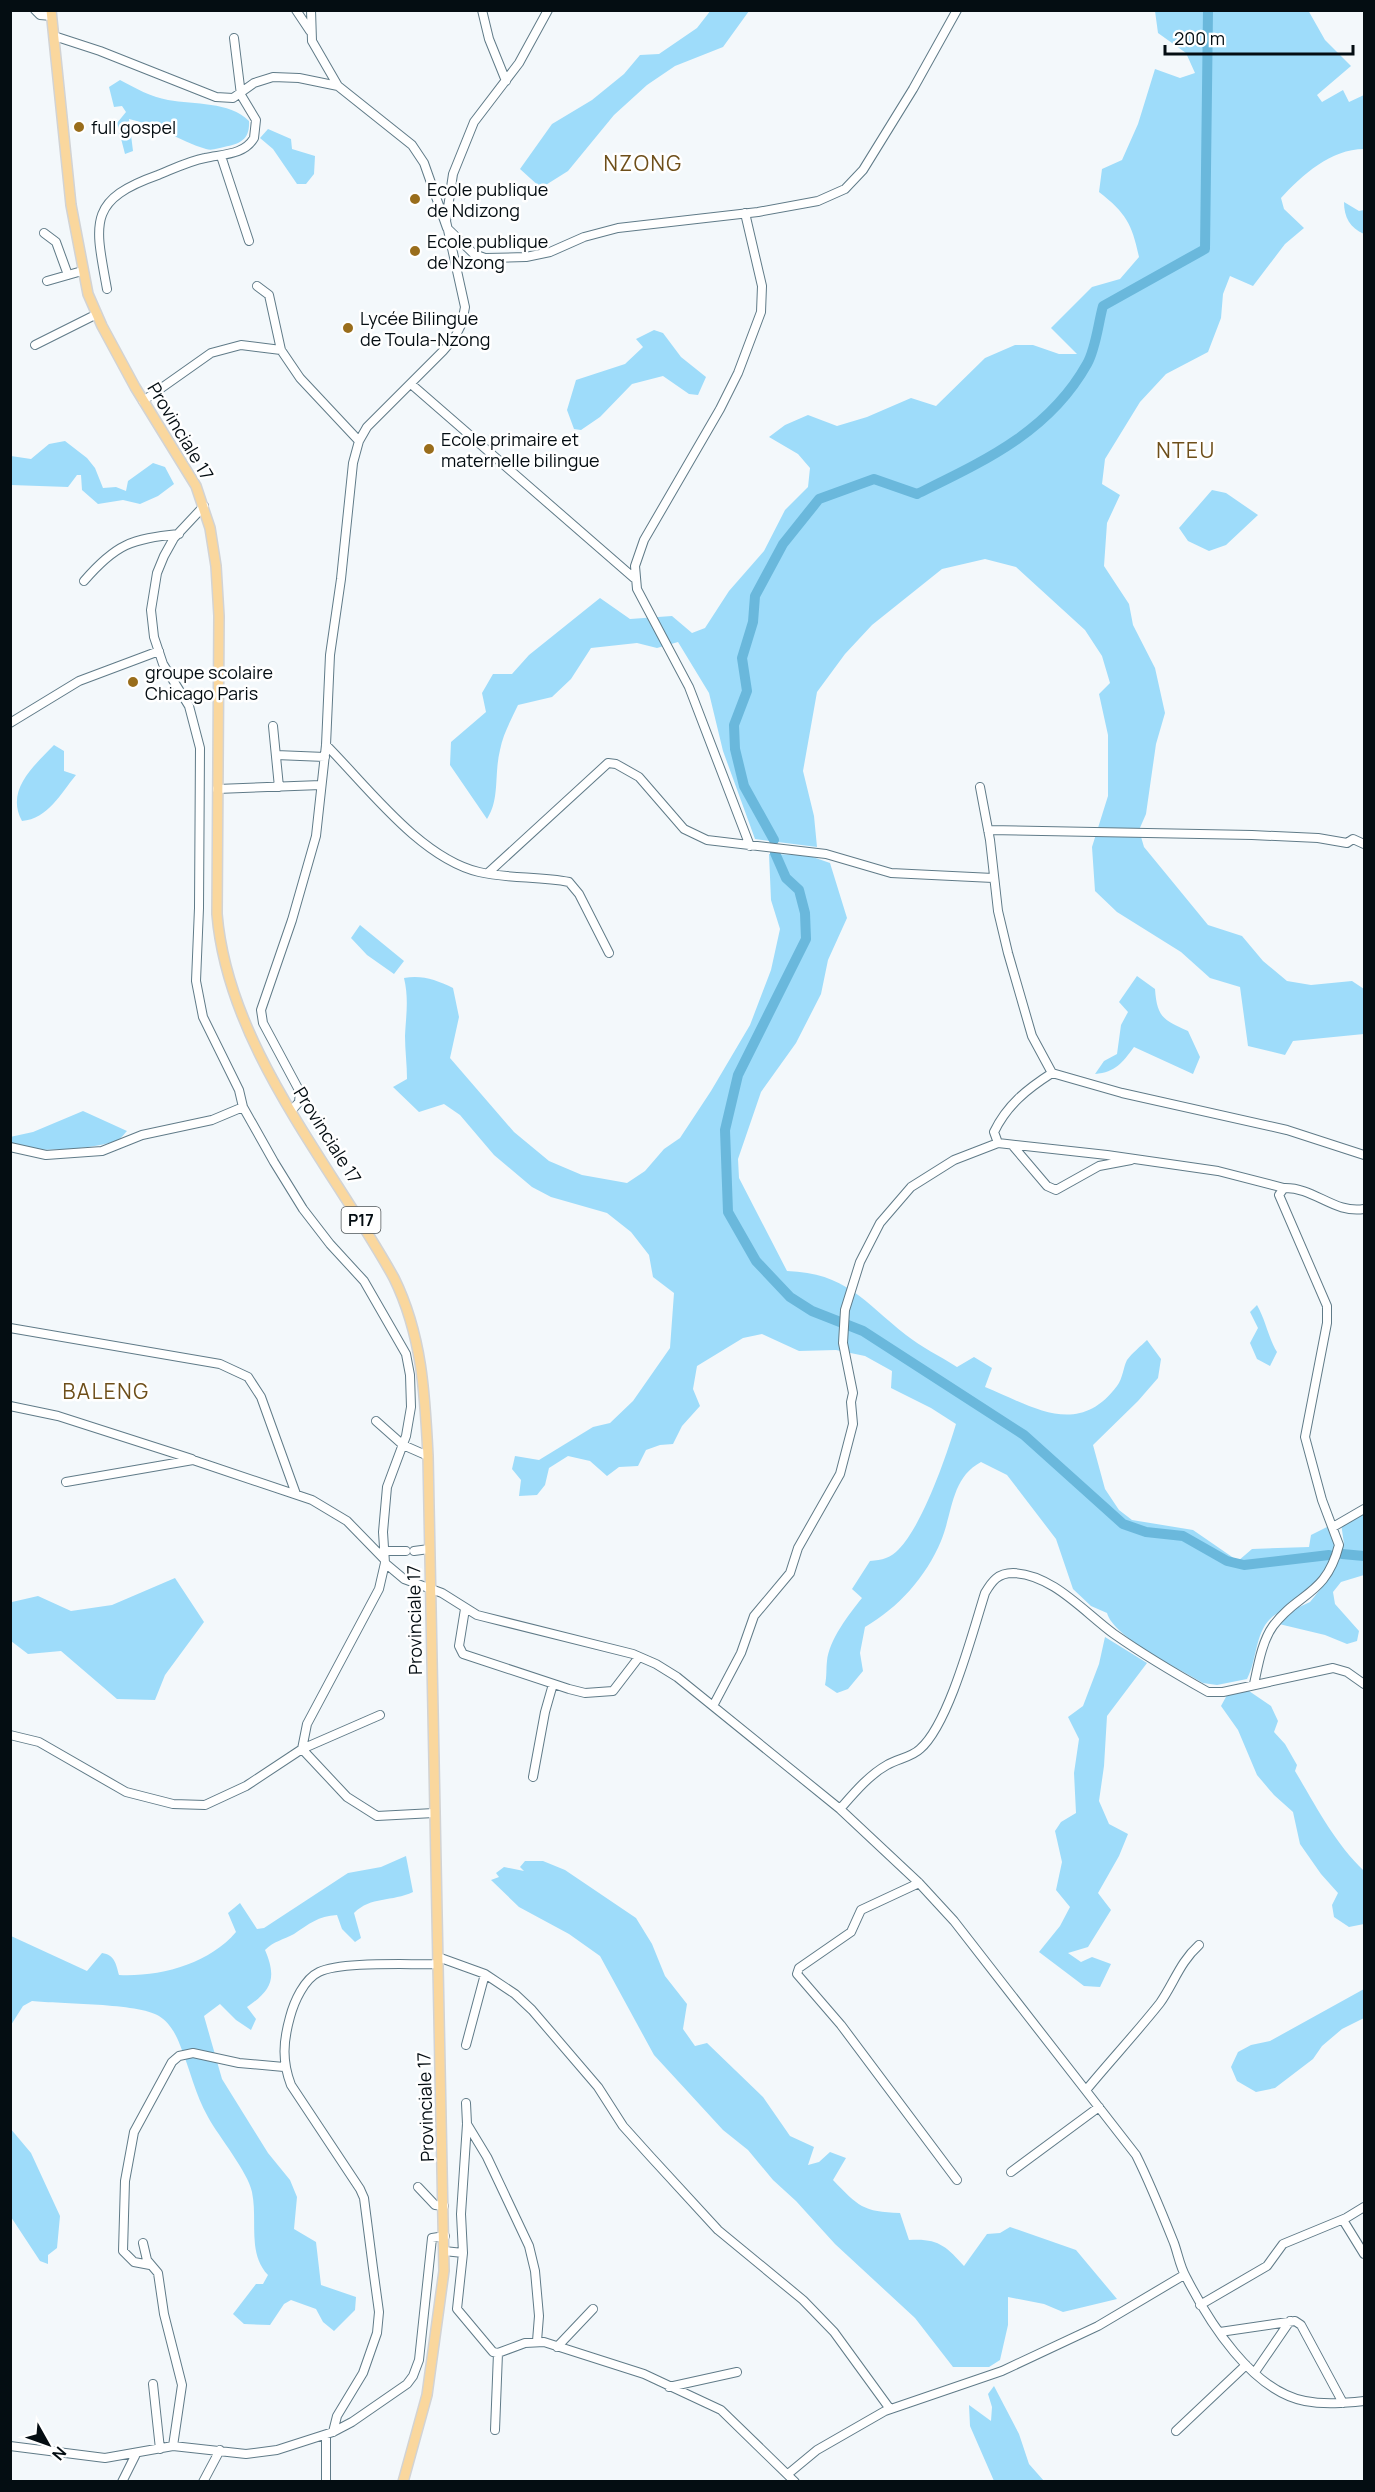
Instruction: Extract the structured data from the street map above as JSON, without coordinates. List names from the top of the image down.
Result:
{
  "streets": {
    "main road": ["Provinciale 17", "P17"]
  },
  "districts": ["NZONG", "NTEU", "BALENG"],
  "places": [
    "full gospel",
    "Ecole publique de Ndizong",
    "Ecole publique de Nzong",
    "Lycée Bilingue de Toula-Nzong",
    "Ecole primaire et maternelle bilingue",
    "groupe scolaire Chicago Paris"
  ],
  "scale_bar": "200 m",
  "north": "bottom right"
}
